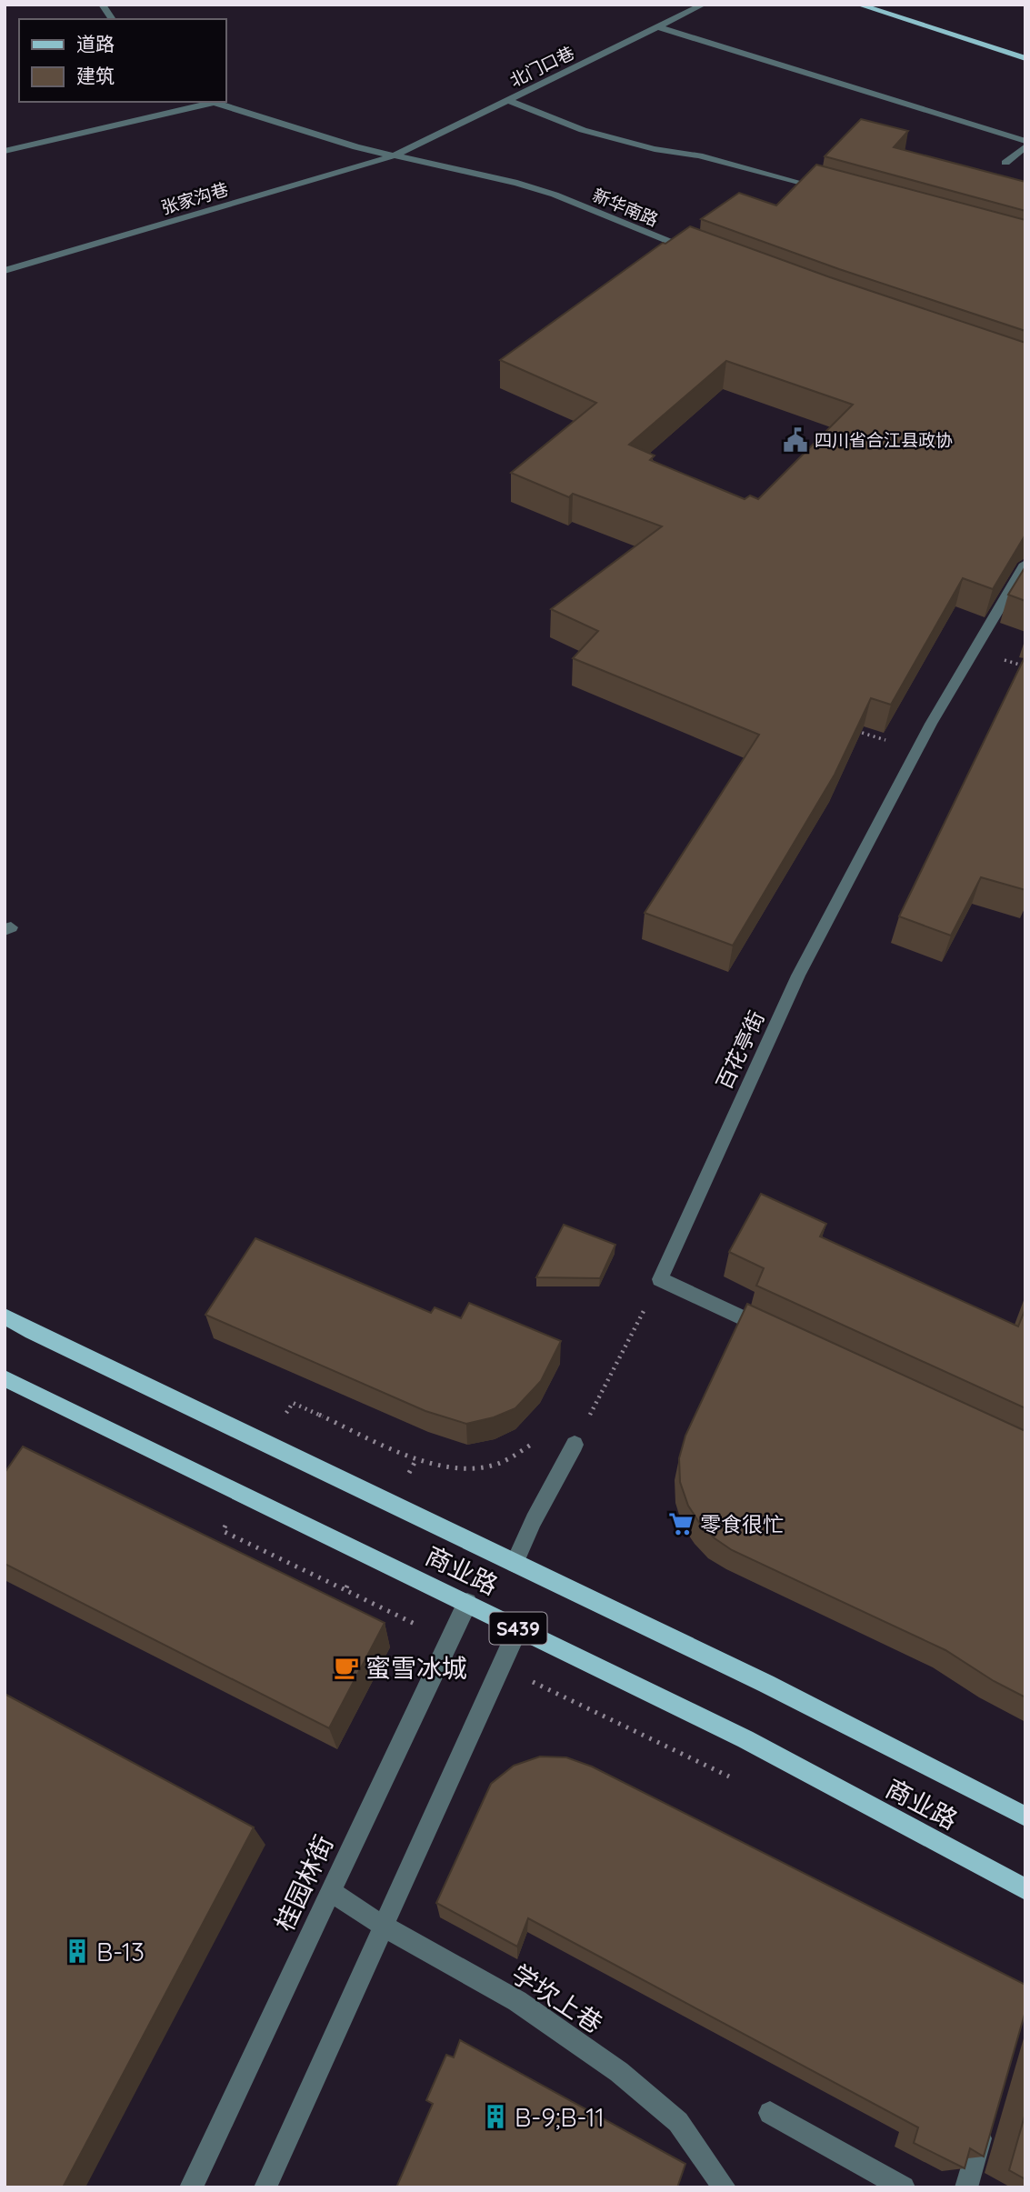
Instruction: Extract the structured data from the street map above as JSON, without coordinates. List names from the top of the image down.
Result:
{
  "streets": {
    "main road": ["商业路", "S439"],
    "street": [
      "北门口巷",
      "张家沟巷",
      "新华南路",
      "百花亭街",
      "桂园林街",
      "学坎上巷"
    ]
  },
  "crossings": [
    ["北门口巷", "张家沟巷"],
    ["北门口巷", "新华南路"],
    ["张家沟巷", "新华南路"],
    ["商业路", "桂园林街"],
    ["桂园林街", "学坎上巷"]
  ],
  "places": {
    "public building": ["四川省合江县政协"],
    "supermarket": ["零食很忙"],
    "cafe": ["蜜雪冰城"],
    "building": ["B-13", "B-9;B-11"]
  },
  "legend": ["道路", "建筑"]
}
